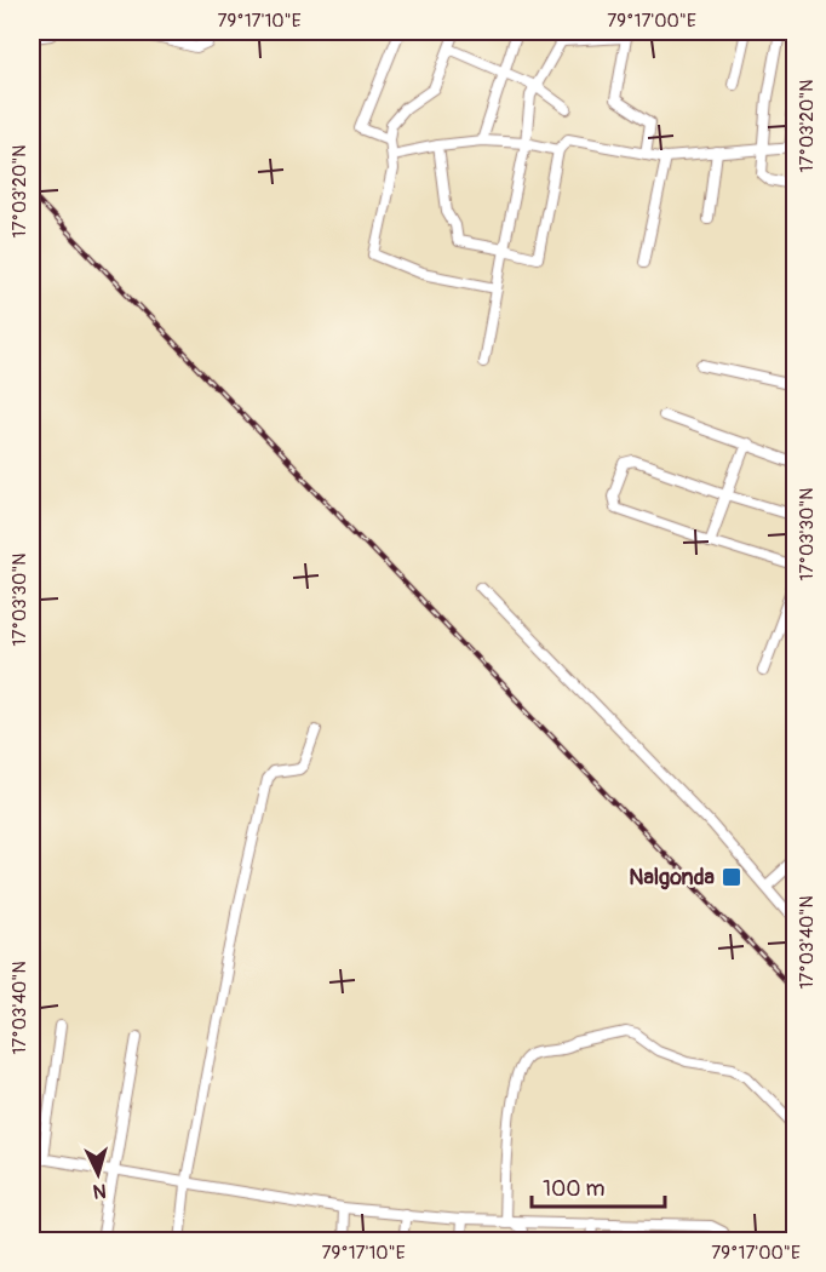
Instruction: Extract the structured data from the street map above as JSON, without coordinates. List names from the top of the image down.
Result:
{
  "places": {
    "transit": ["Nalgonda"]
  },
  "scale_bar": "100 m",
  "north": "bottom",
  "coordinates": [
    "79°17'10\"E",
    "79°17'00\"E",
    "17°03'20\"N",
    "17°03'30\"N",
    "17°03'40\"N"
  ]
}
